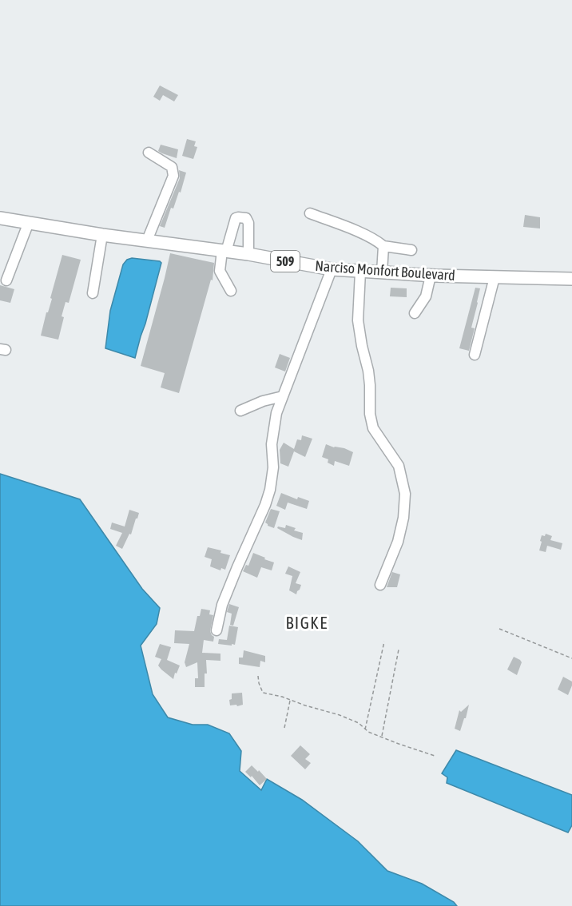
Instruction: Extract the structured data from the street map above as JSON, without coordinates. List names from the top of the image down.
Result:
{
  "streets": {
    "main road": ["509", "Narciso Monfort Boulevard"]
  },
  "districts": ["BIGKE"]
}
